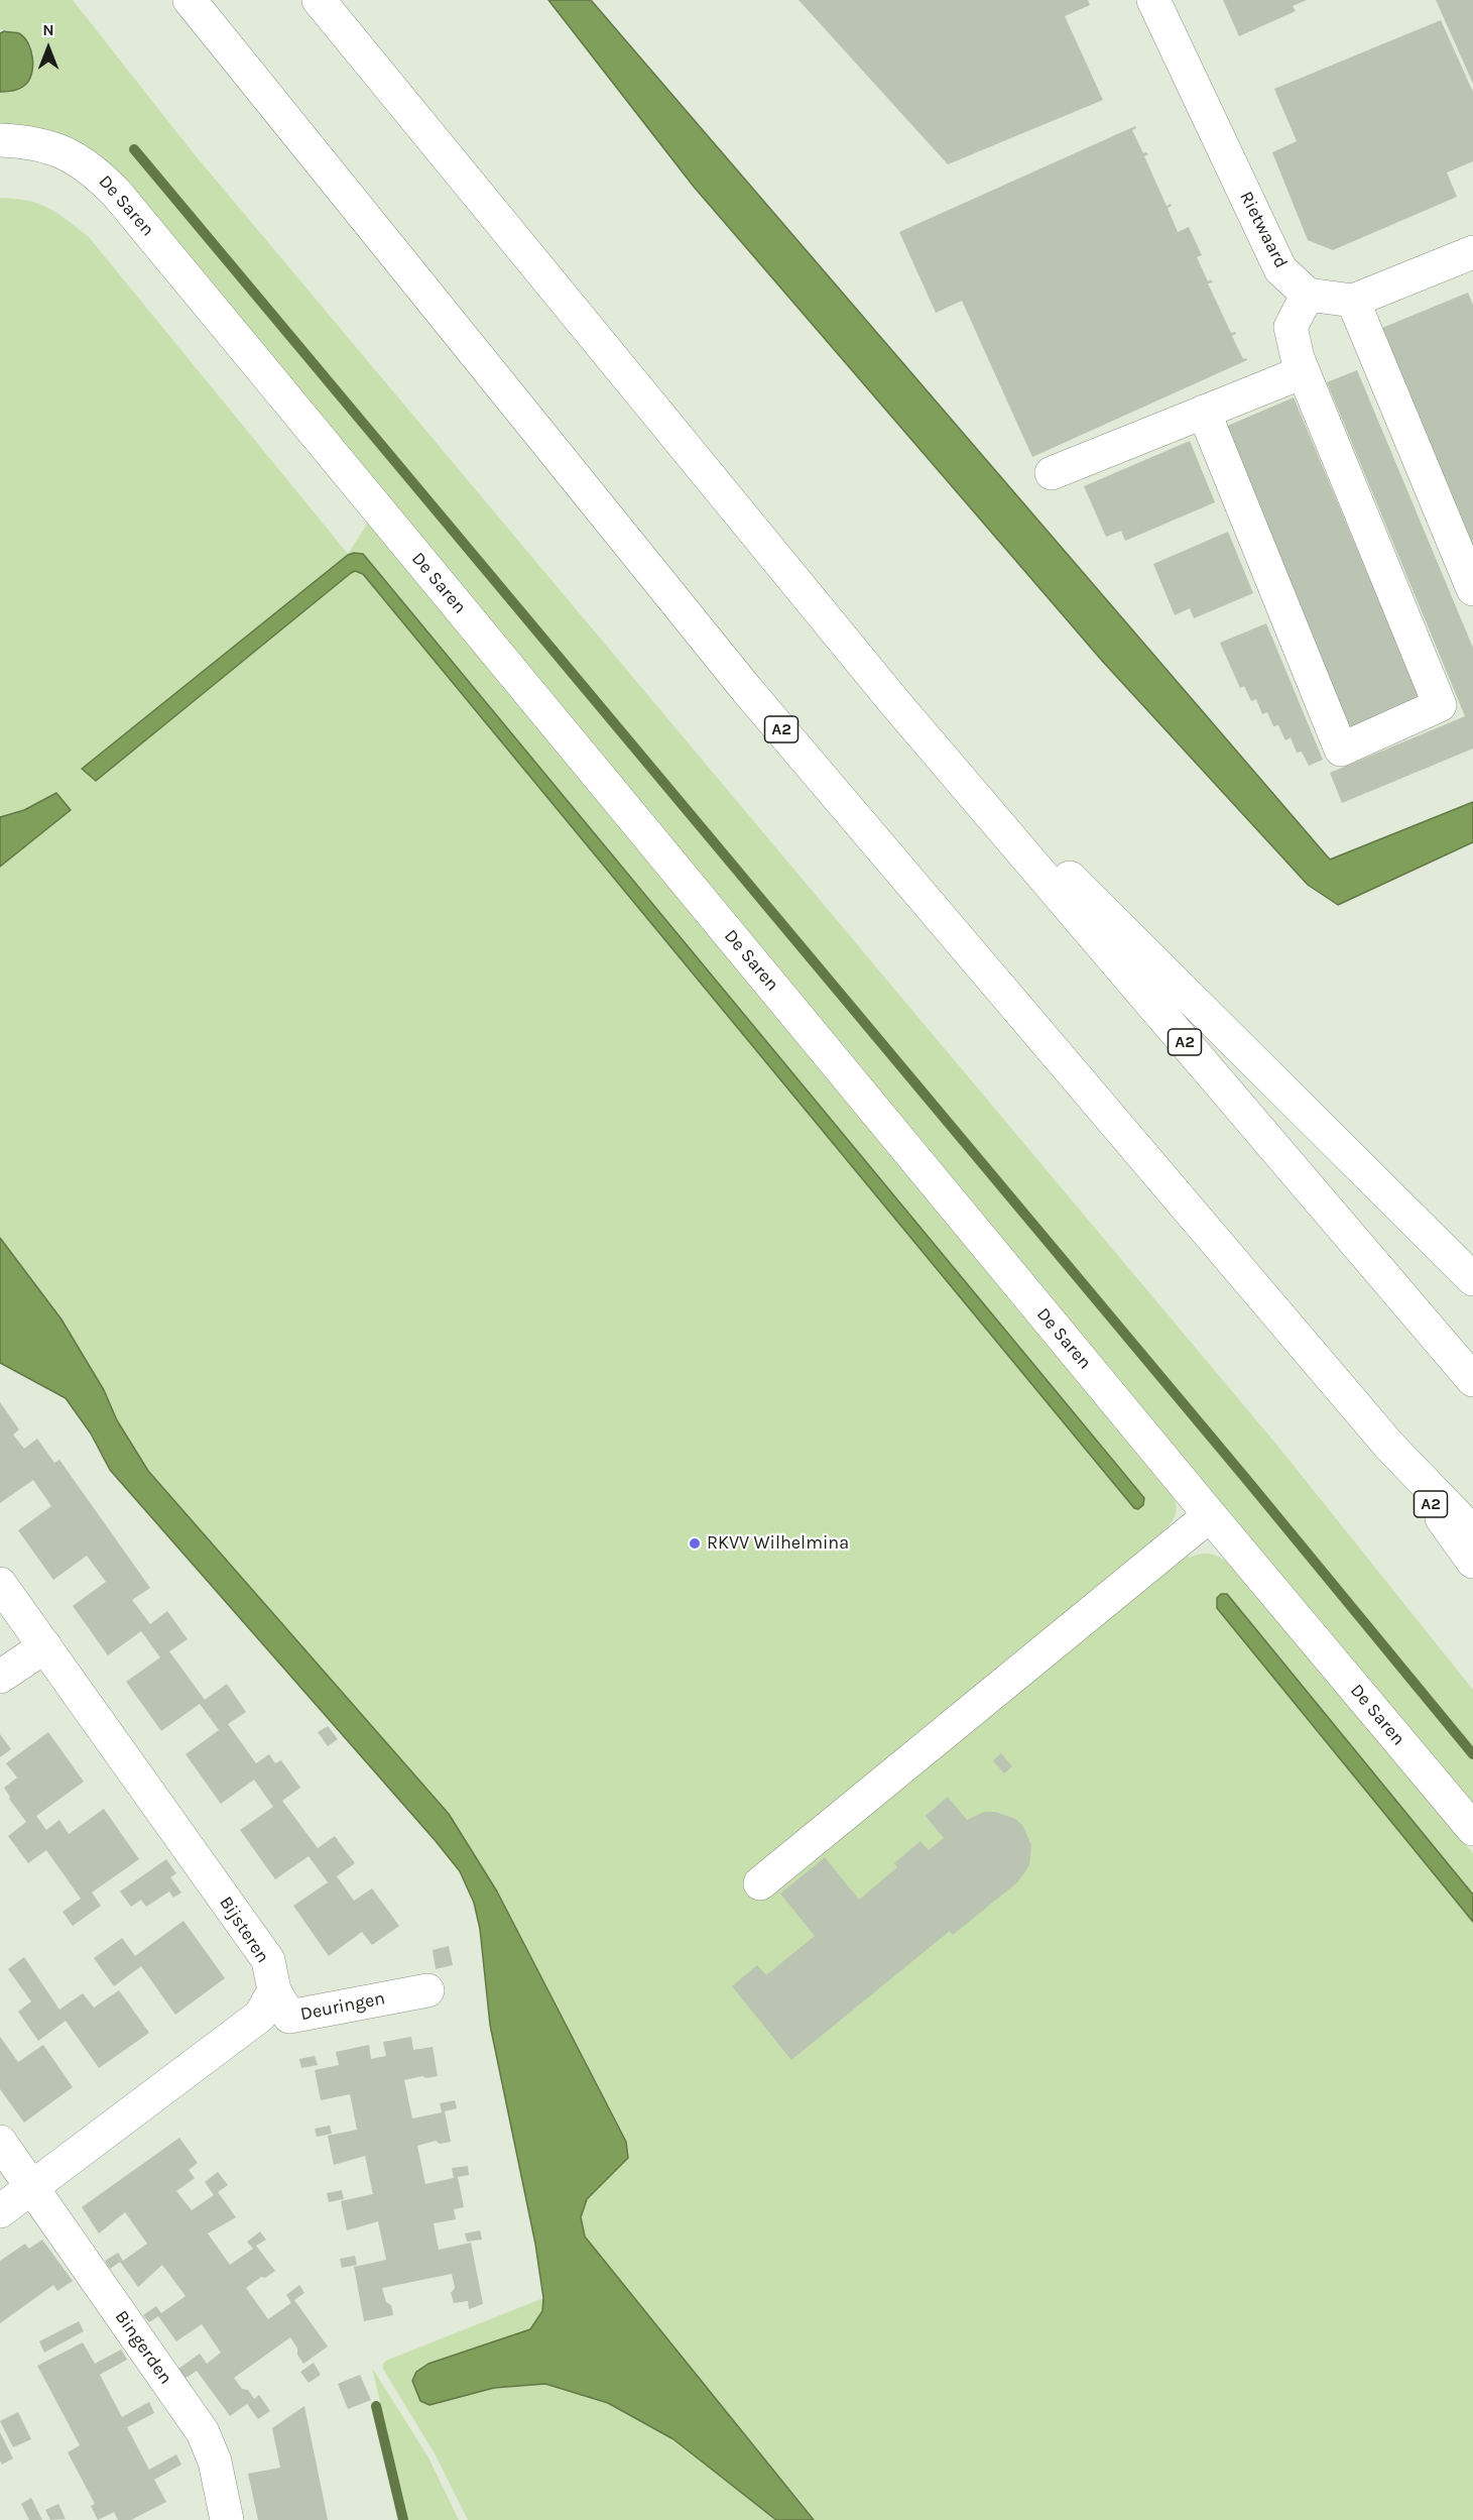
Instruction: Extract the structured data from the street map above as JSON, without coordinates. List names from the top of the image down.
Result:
{
  "streets": {
    "main road": [
      "De Saren",
      "Rietwaard",
      "A2",
      "Bijsteren",
      "Deuringen",
      "Bingerden"
    ]
  },
  "crossings": [
    ["Bijsteren", "Deuringen"]
  ],
  "places": ["RKVV Wilhelmina"],
  "north": "top"
}
